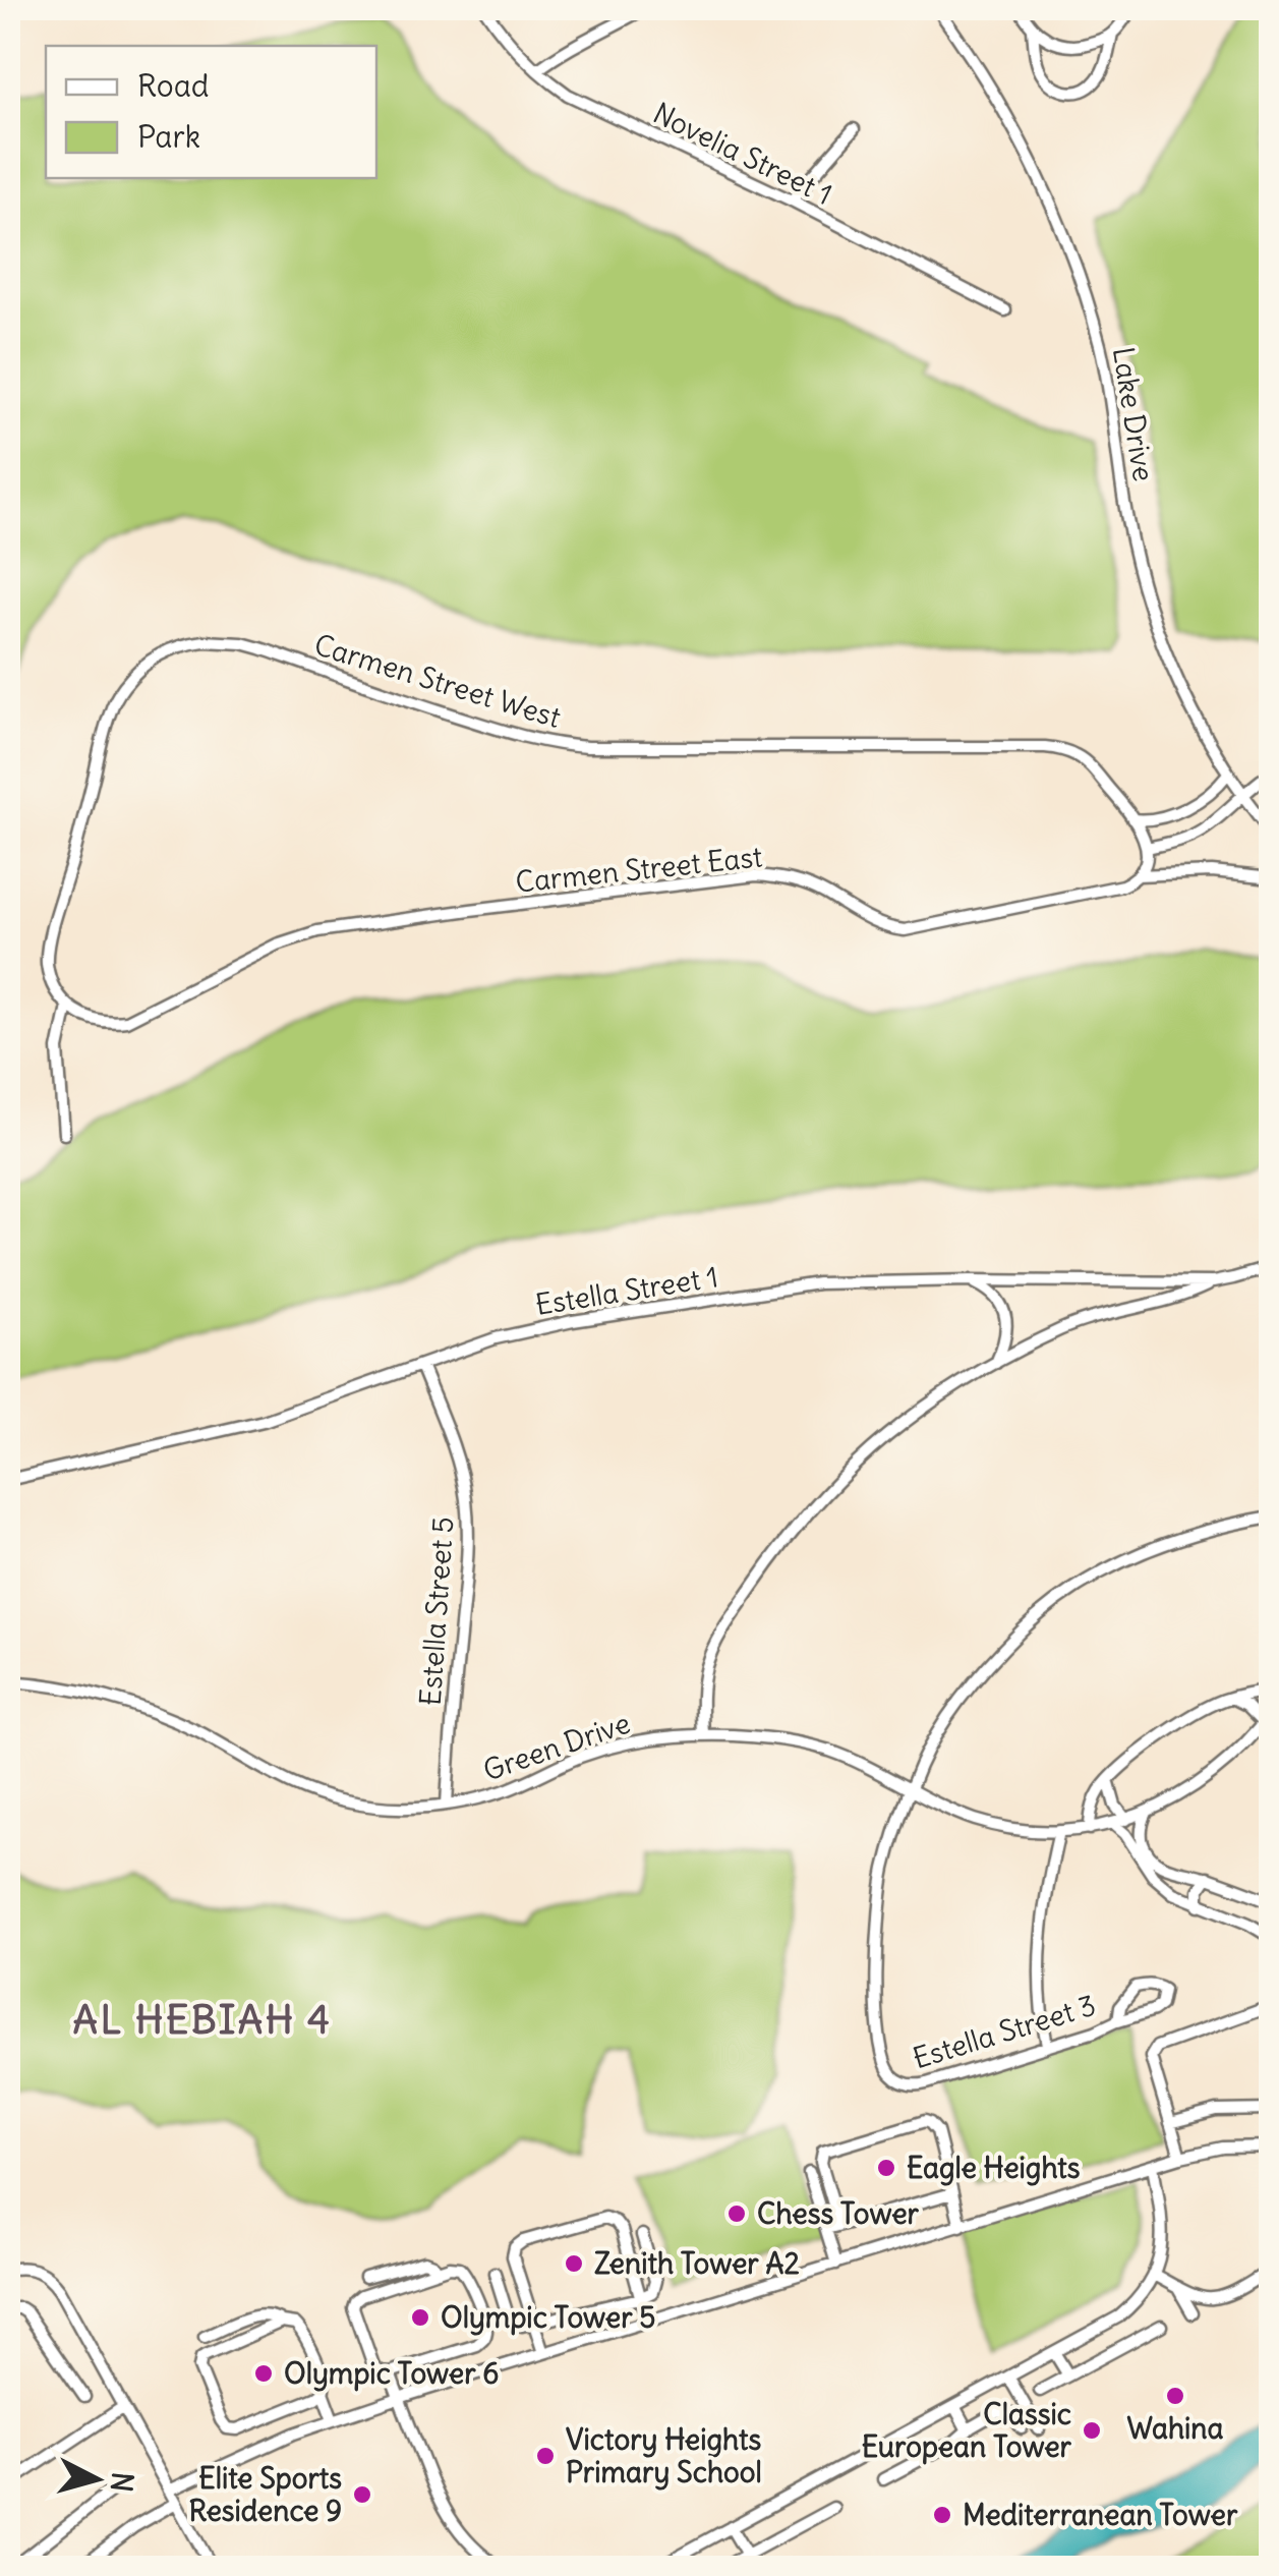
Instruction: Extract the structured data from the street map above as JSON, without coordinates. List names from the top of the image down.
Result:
{
  "streets": {
    "street": [
      "Novelia Street 1",
      "Lake Drive",
      "Carmen Street West",
      "Carmen Street East",
      "Estella Street 1",
      "Estella Street 5",
      "Green Drive",
      "Estella Street 3"
    ]
  },
  "crossings": [
    ["Carmen Street West", "Carmen Street East"],
    ["Estella Street 1", "Estella Street 5"],
    ["Estella Street 5", "Green Drive"],
    ["Green Drive", "Estella Street 3"]
  ],
  "districts": ["AL HEBIAH 4"],
  "places": [
    "Eagle Heights",
    "Chess Tower",
    "Zenith Tower A2",
    "Olympic Tower 5",
    "Olympic Tower 6",
    "Wahina",
    "Classic European Tower",
    "Victory Heights Primary School",
    "Elite Sports Residence 9",
    "Mediterranean Tower"
  ],
  "legend": ["Road", "Park"],
  "north": "right"
}
